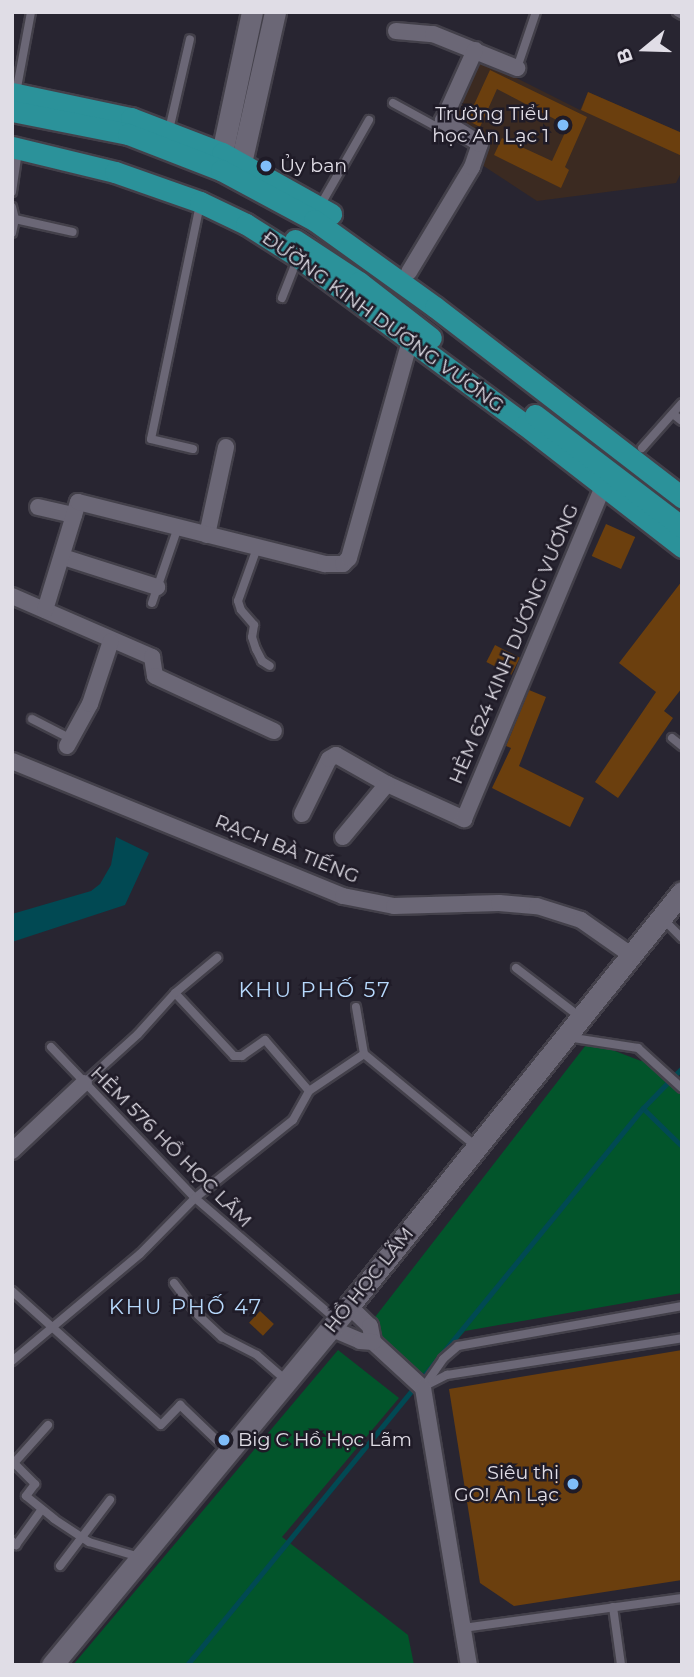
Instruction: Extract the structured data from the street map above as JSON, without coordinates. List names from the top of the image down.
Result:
{
  "streets": {
    "main road": ["ĐƯỜNG KINH DƯƠNG VƯƠNG", "HỒ HỌC LÃM"],
    "street": ["HẺM 624 KINH DƯƠNG VƯƠNG", "RẠCH BÀ TIẾNG"],
    "lane": ["HẺM 576 HỒ HỌC LÃM"]
  },
  "crossings": [
    ["ĐƯỜNG KINH DƯƠNG VƯƠNG", "HẺM 624 KINH DƯƠNG VƯƠNG"],
    ["RẠCH BÀ TIẾNG", "HỒ HỌC LÃM"],
    ["HẺM 576 HỒ HỌC LÃM", "HỒ HỌC LÃM"]
  ],
  "districts": ["KHU PHỐ 57", "KHU PHỐ 47"],
  "places": [
    "Trường Tiểu học An Lạc 1",
    "Ủy ban",
    "Big C Hồ Học Lãm",
    "Siêu thị GO! An Lạc"
  ],
  "north": "left"
}
